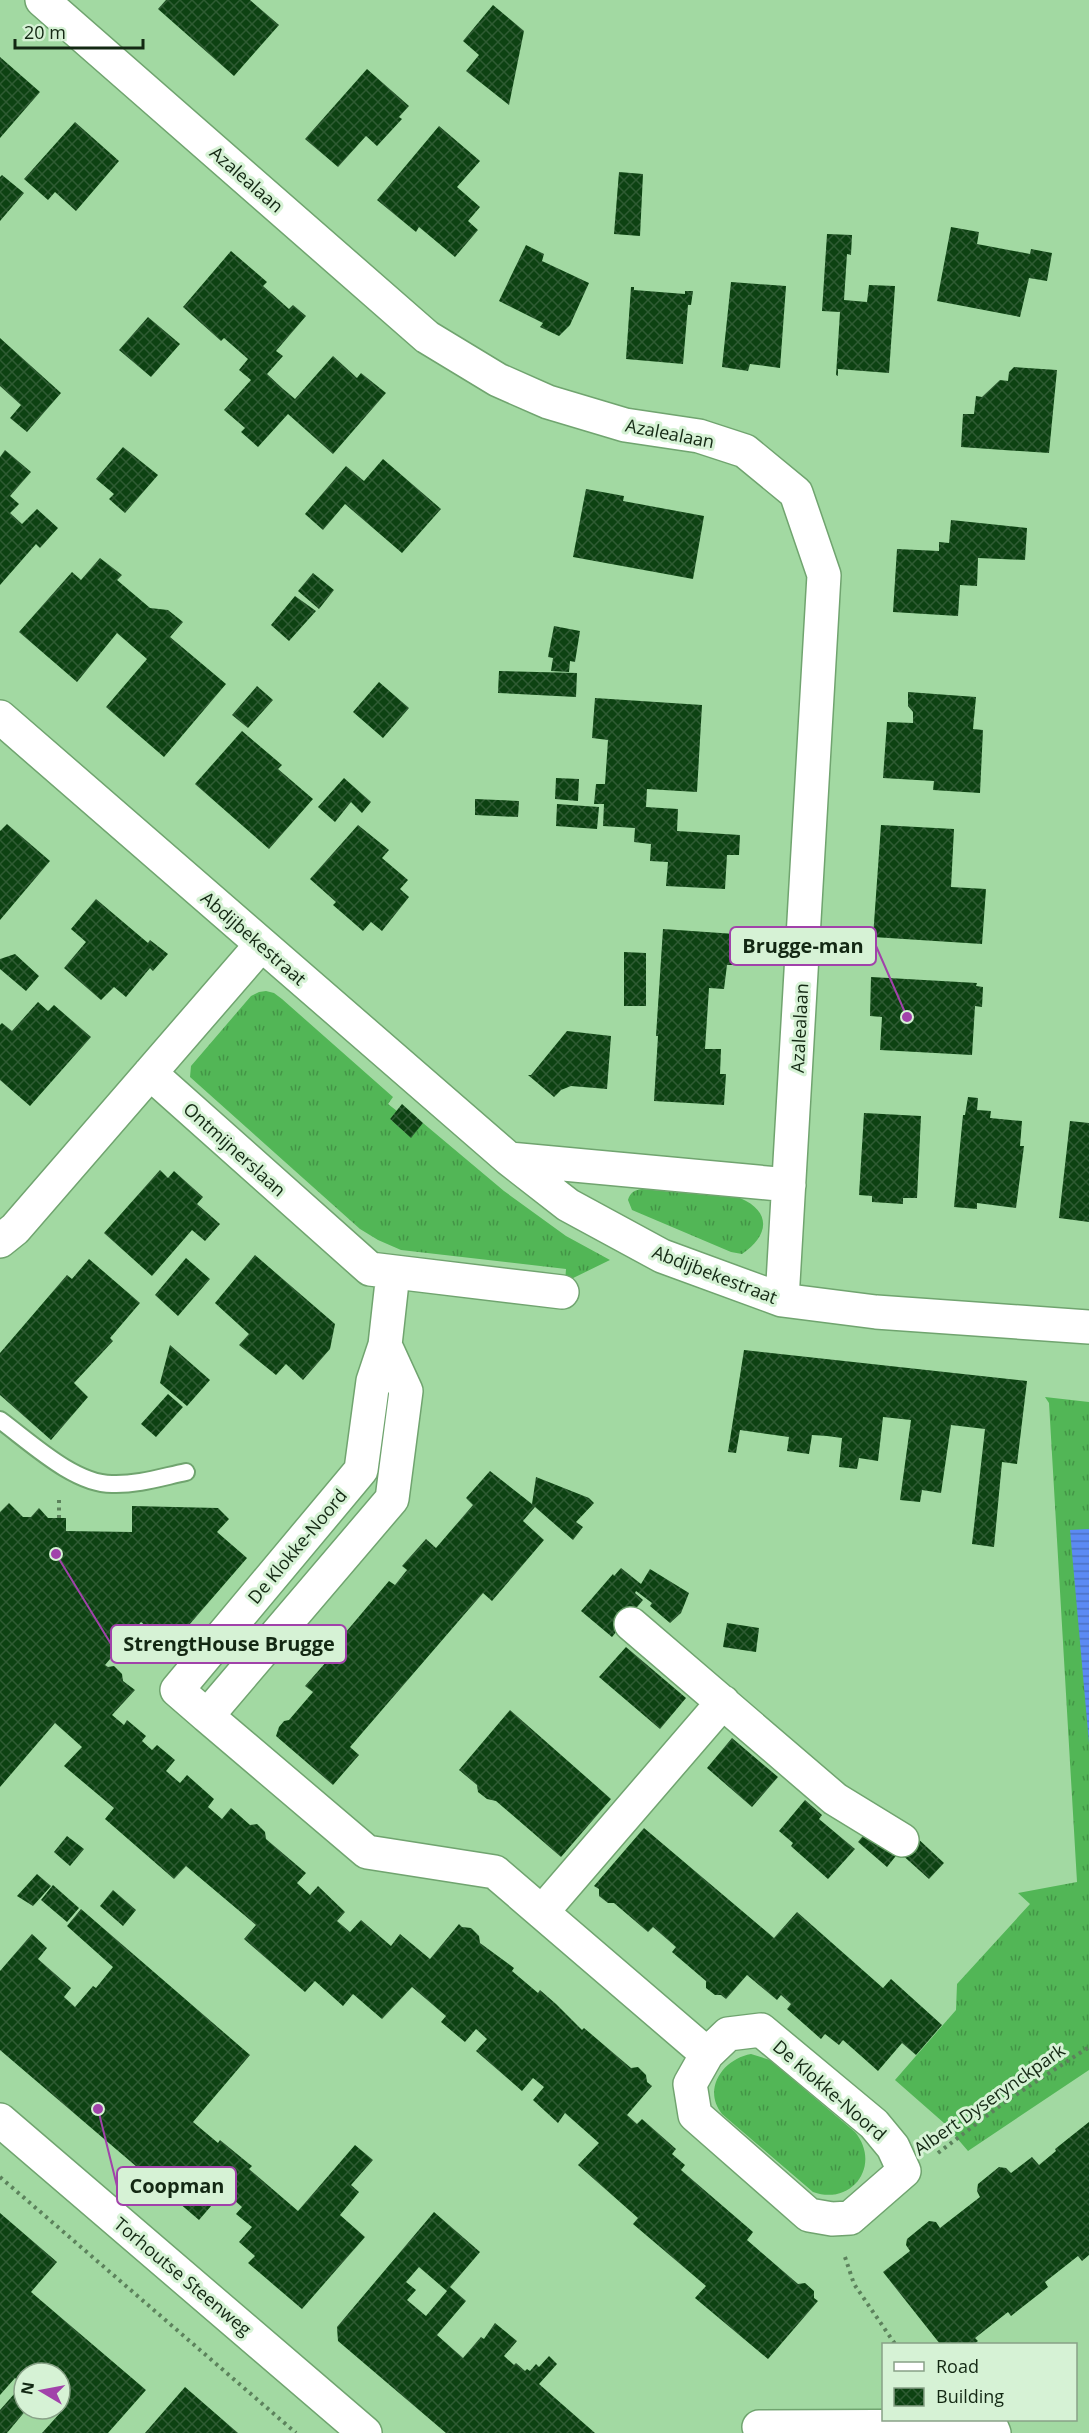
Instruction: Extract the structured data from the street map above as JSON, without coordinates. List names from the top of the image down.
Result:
{
  "streets": {
    "street": [
      "Azalealaan",
      "Abdijbekestraat",
      "Ontmijnerslaan",
      "De Klokke-Noord",
      "Torhoutse Steenweg"
    ],
    "path": ["Albert Dyserynckpark"]
  },
  "crossings": [
    ["Azalealaan", "Abdijbekestraat"],
    ["Ontmijnerslaan", "De Klokke-Noord"],
    ["De Klokke-Noord", "Albert Dyserynckpark"]
  ],
  "places": ["Brugge-man", "StrengtHouse Brugge", "Coopman"],
  "legend": ["Road", "Building"],
  "scale_bar": "20 m",
  "north": "left"
}
